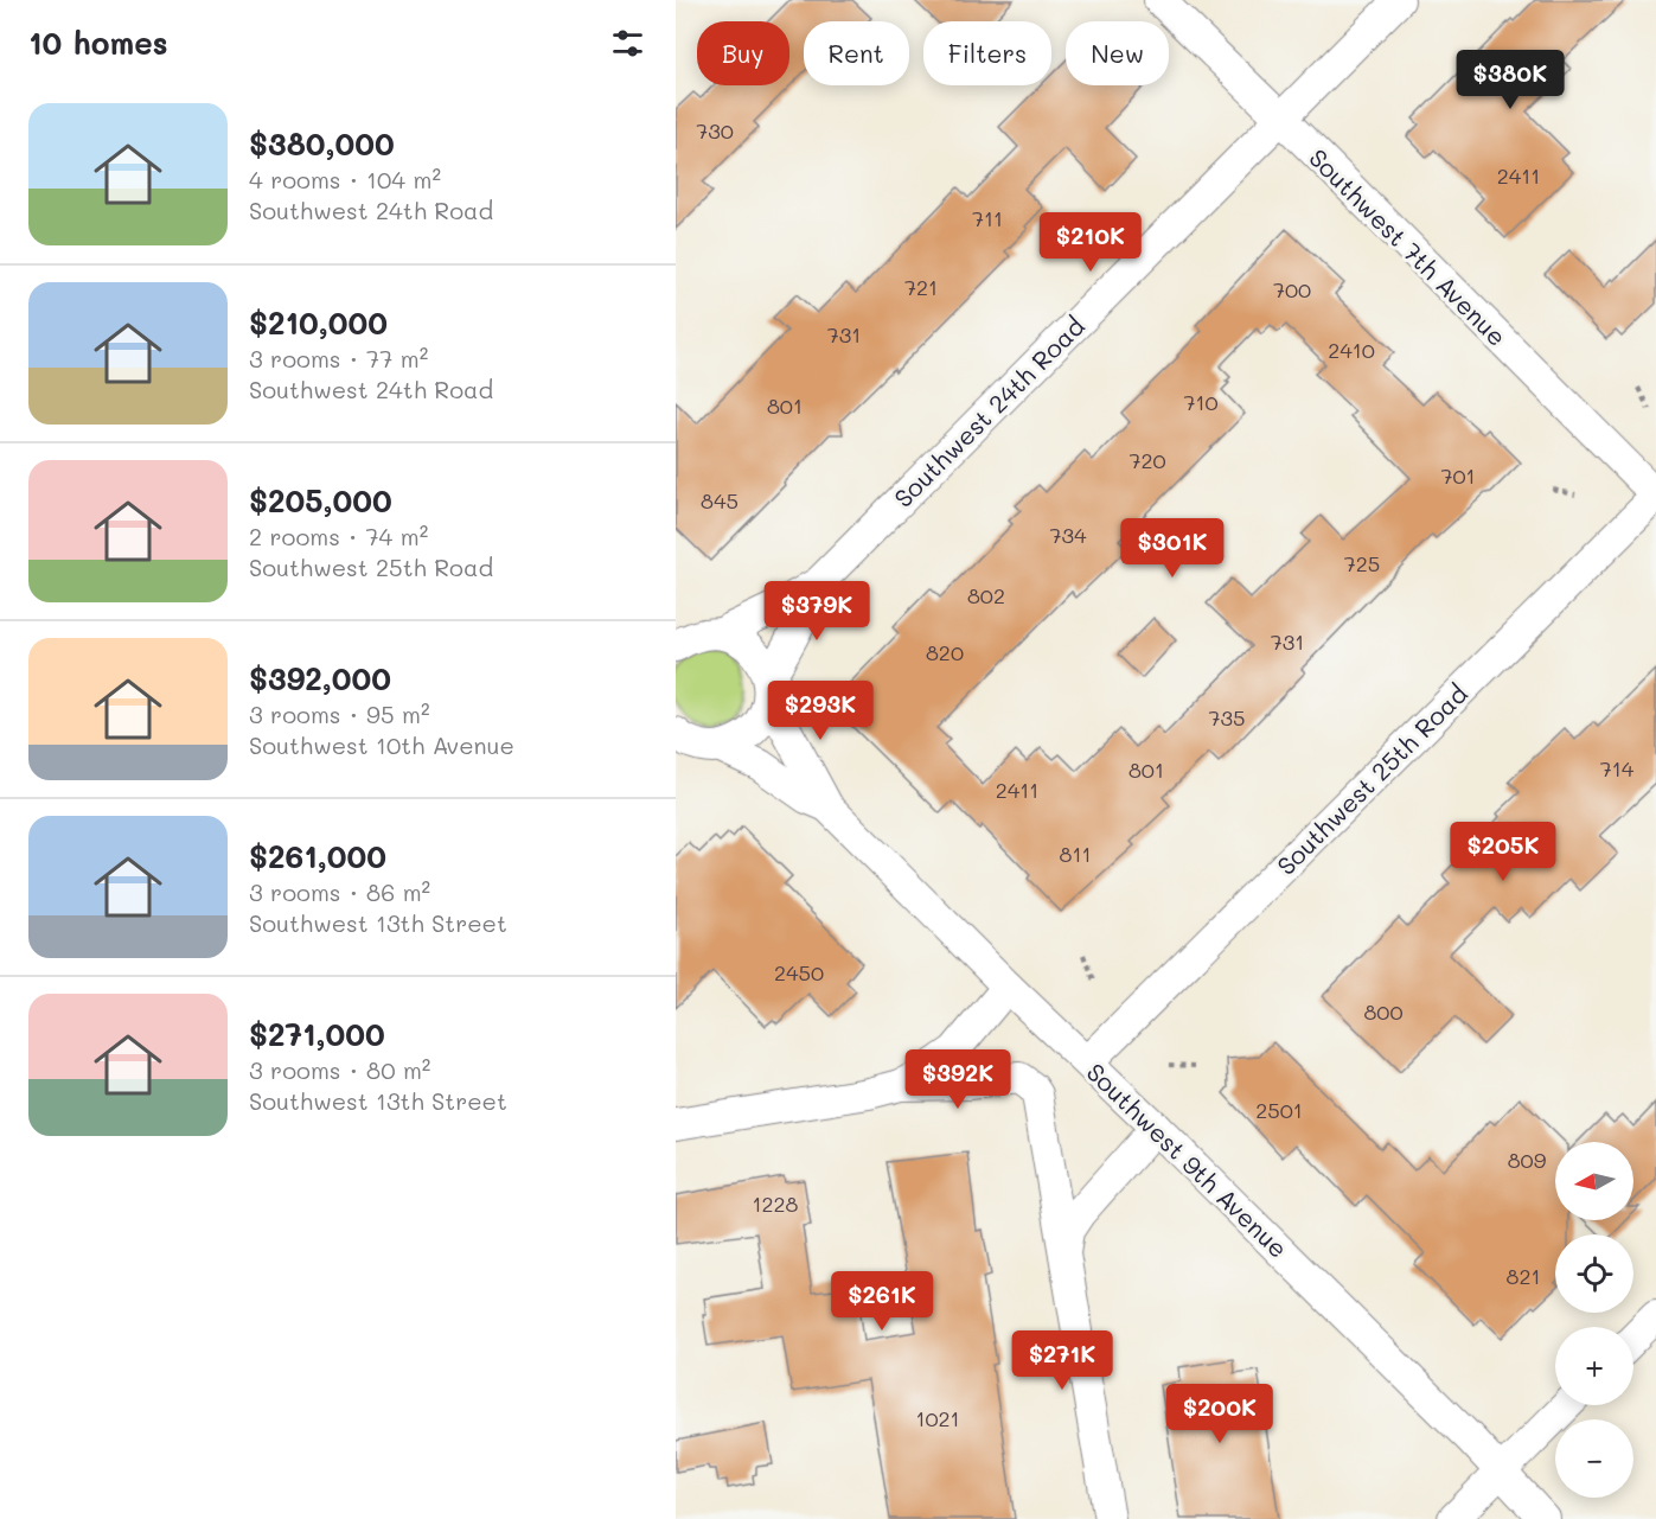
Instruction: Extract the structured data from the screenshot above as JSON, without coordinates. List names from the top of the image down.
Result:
{
  "streets": {
    "street": [
      "Southwest 7th Avenue",
      "Southwest 24th Road",
      "Southwest 25th Road",
      "Southwest 9th Avenue"
    ]
  },
  "crossings": [
    ["Southwest 7th Avenue", "Southwest 24th Road"],
    ["Southwest 7th Avenue", "Southwest 25th Road"],
    ["Southwest 24th Road", "Southwest 9th Avenue"],
    ["Southwest 25th Road", "Southwest 9th Avenue"]
  ],
  "house_numbers": [
    "730",
    "2411",
    "711",
    "721",
    "700",
    "731",
    "2410",
    "710",
    "801",
    "720",
    "701",
    "845",
    "734",
    "725",
    "802",
    "731",
    "820",
    "735",
    "714",
    "801",
    "2411",
    "811",
    "2450",
    "800",
    "2501",
    "809",
    "1228",
    "821",
    "1021"
  ],
  "north": "left",
  "page": {
    "heading": "10 homes",
    "chip": [
      "Buy",
      "Rent",
      "Filters",
      "New"
    ],
    "price": [
      "$380K",
      "$210K",
      "$301K",
      "$379K",
      "$293K",
      "$205K",
      "$392K",
      "$261K",
      "$271K",
      "$200K"
    ],
    "list": [
      {
        "name": "$380,000",
        "note": "4 rooms · 104 m² · Southwest 24th Road"
      },
      {
        "name": "$210,000",
        "note": "3 rooms · 77 m² · Southwest 24th Road"
      },
      {
        "name": "$205,000",
        "note": "2 rooms · 74 m² · Southwest 25th Road"
      },
      {
        "name": "$392,000",
        "note": "3 rooms · 95 m² · Southwest 10th Avenue"
      },
      {
        "name": "$261,000",
        "note": "3 rooms · 86 m² · Southwest 13th Street"
      },
      {
        "name": "$271,000",
        "note": "3 rooms · 80 m² · Southwest 13th Street"
      }
    ],
    "map_buttons": ["+", "−"]
  }
}
